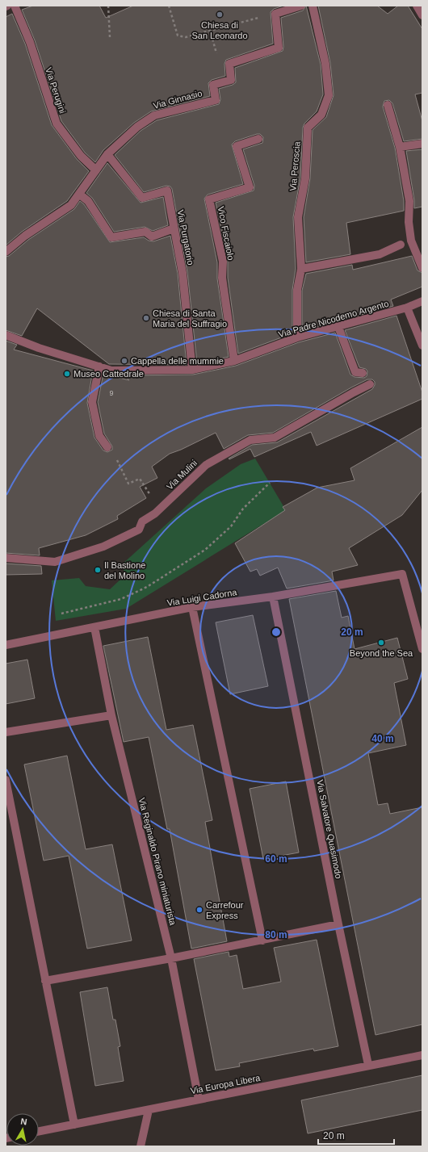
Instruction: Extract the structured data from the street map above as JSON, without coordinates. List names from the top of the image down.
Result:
{
  "streets": {
    "street": [
      "Via Perugini",
      "Via Ginnasio",
      "Via Peroscia",
      "Vico Fiscaiolo",
      "Via Purgatorio",
      "Via Padre Nicodemo Argento",
      "Via Mulini",
      "Via Luigi Cadorna",
      "Via Salvatore Quasimodo",
      "Via Reginaldo Pirano miniaturista",
      "Via Europa Libera"
    ]
  },
  "crossings": [
    ["Via Perugini", "Via Ginnasio"],
    ["Via Ginnasio", "Via Purgatorio"],
    ["Via Peroscia", "Via Padre Nicodemo Argento"],
    ["Vico Fiscaiolo", "Via Padre Nicodemo Argento"],
    ["Via Purgatorio", "Via Padre Nicodemo Argento"],
    ["Via Luigi Cadorna", "Via Salvatore Quasimodo"],
    ["Via Luigi Cadorna", "Via Reginaldo Pirano miniaturista"],
    ["Via Salvatore Quasimodo", "Via Europa Libera"],
    ["Via Reginaldo Pirano miniaturista", "Via Europa Libera"]
  ],
  "places": [
    "Chiesa di San Leonardo",
    "Chiesa di Santa Maria del Suffragio",
    "Cappella delle mummie",
    "Museo Cattedrale",
    "Il Bastione del Molino",
    "Beyond the Sea",
    "Carrefour Express"
  ],
  "house_numbers": ["9"],
  "scale_bar": "20 m",
  "north": "top",
  "rings": [
    "20 m",
    "40 m",
    "60 m",
    "80 m"
  ]
}
